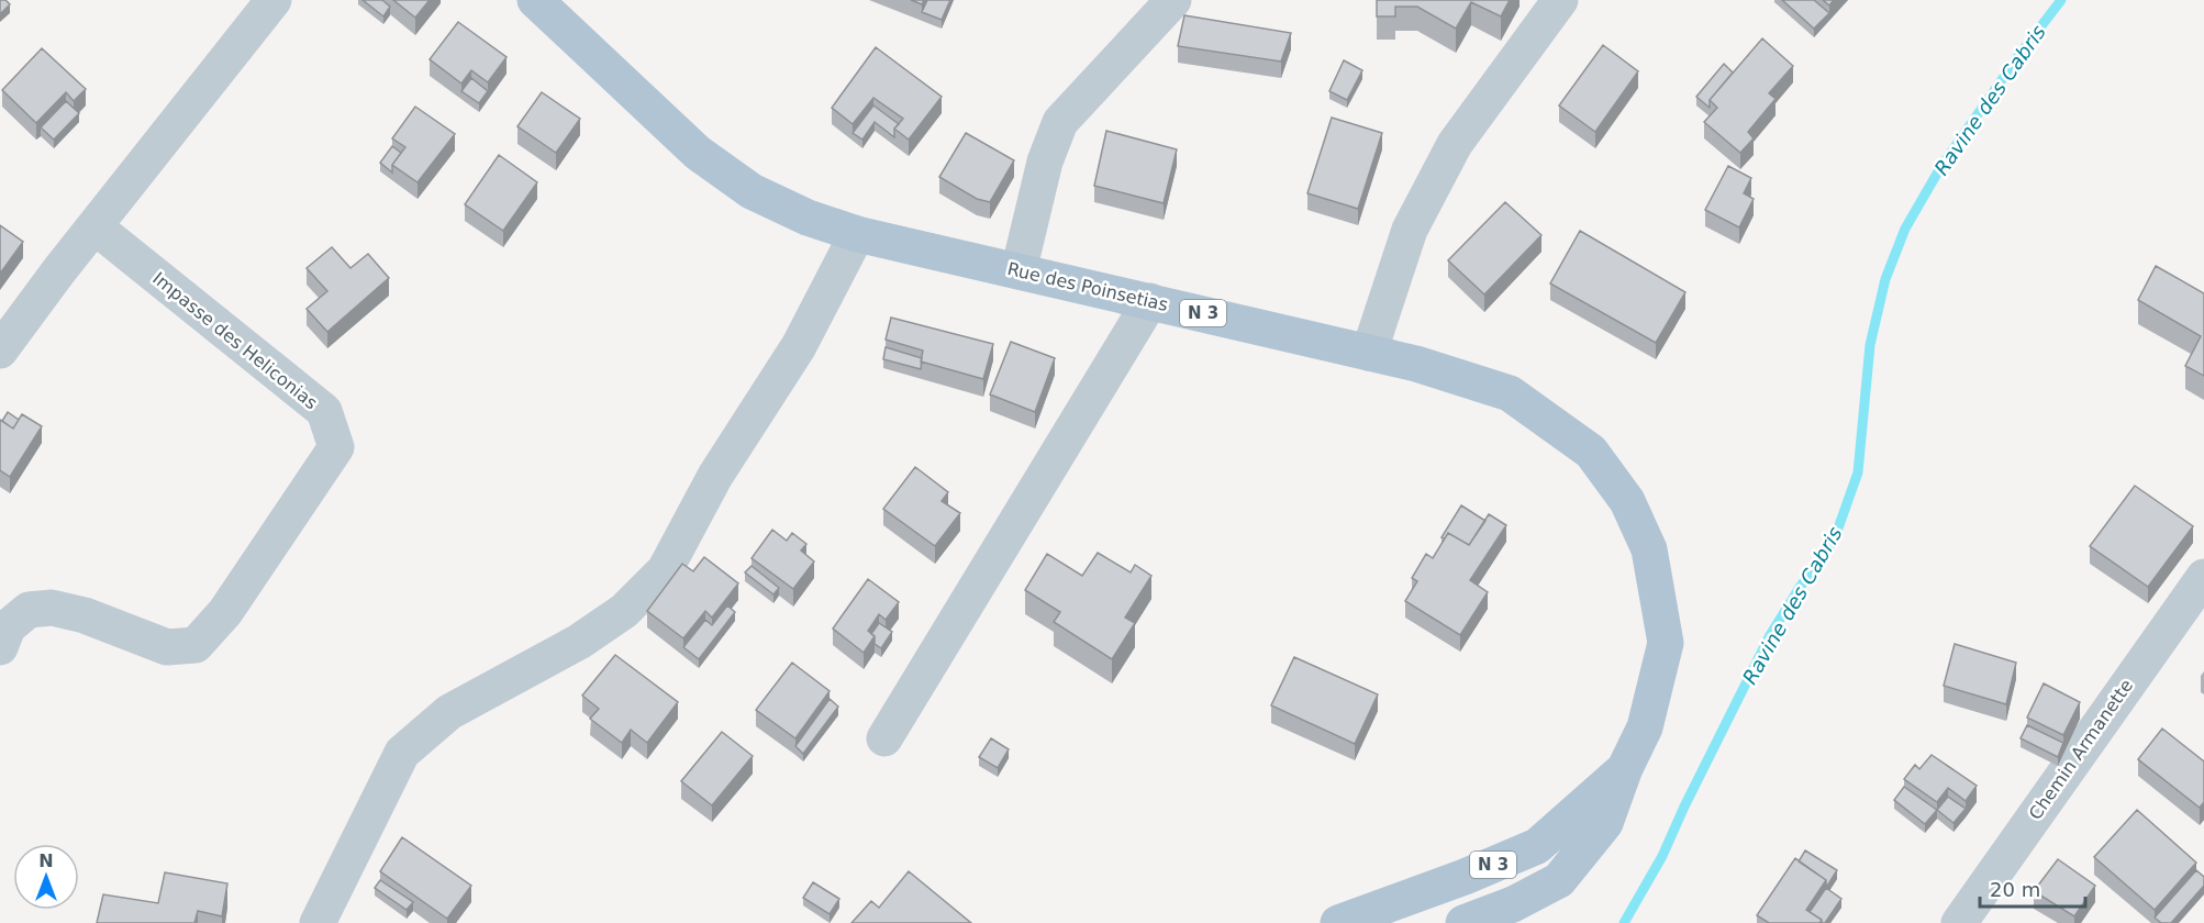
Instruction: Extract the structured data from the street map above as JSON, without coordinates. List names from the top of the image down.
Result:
{
  "streets": {
    "main road": ["Rue des Poinsetias", "N 3"],
    "street": ["Impasse des Heliconias", "Chemin Armanette"]
  },
  "water": ["Ravine des Cabris"],
  "scale_bar": "20 m",
  "north": "top"
}
